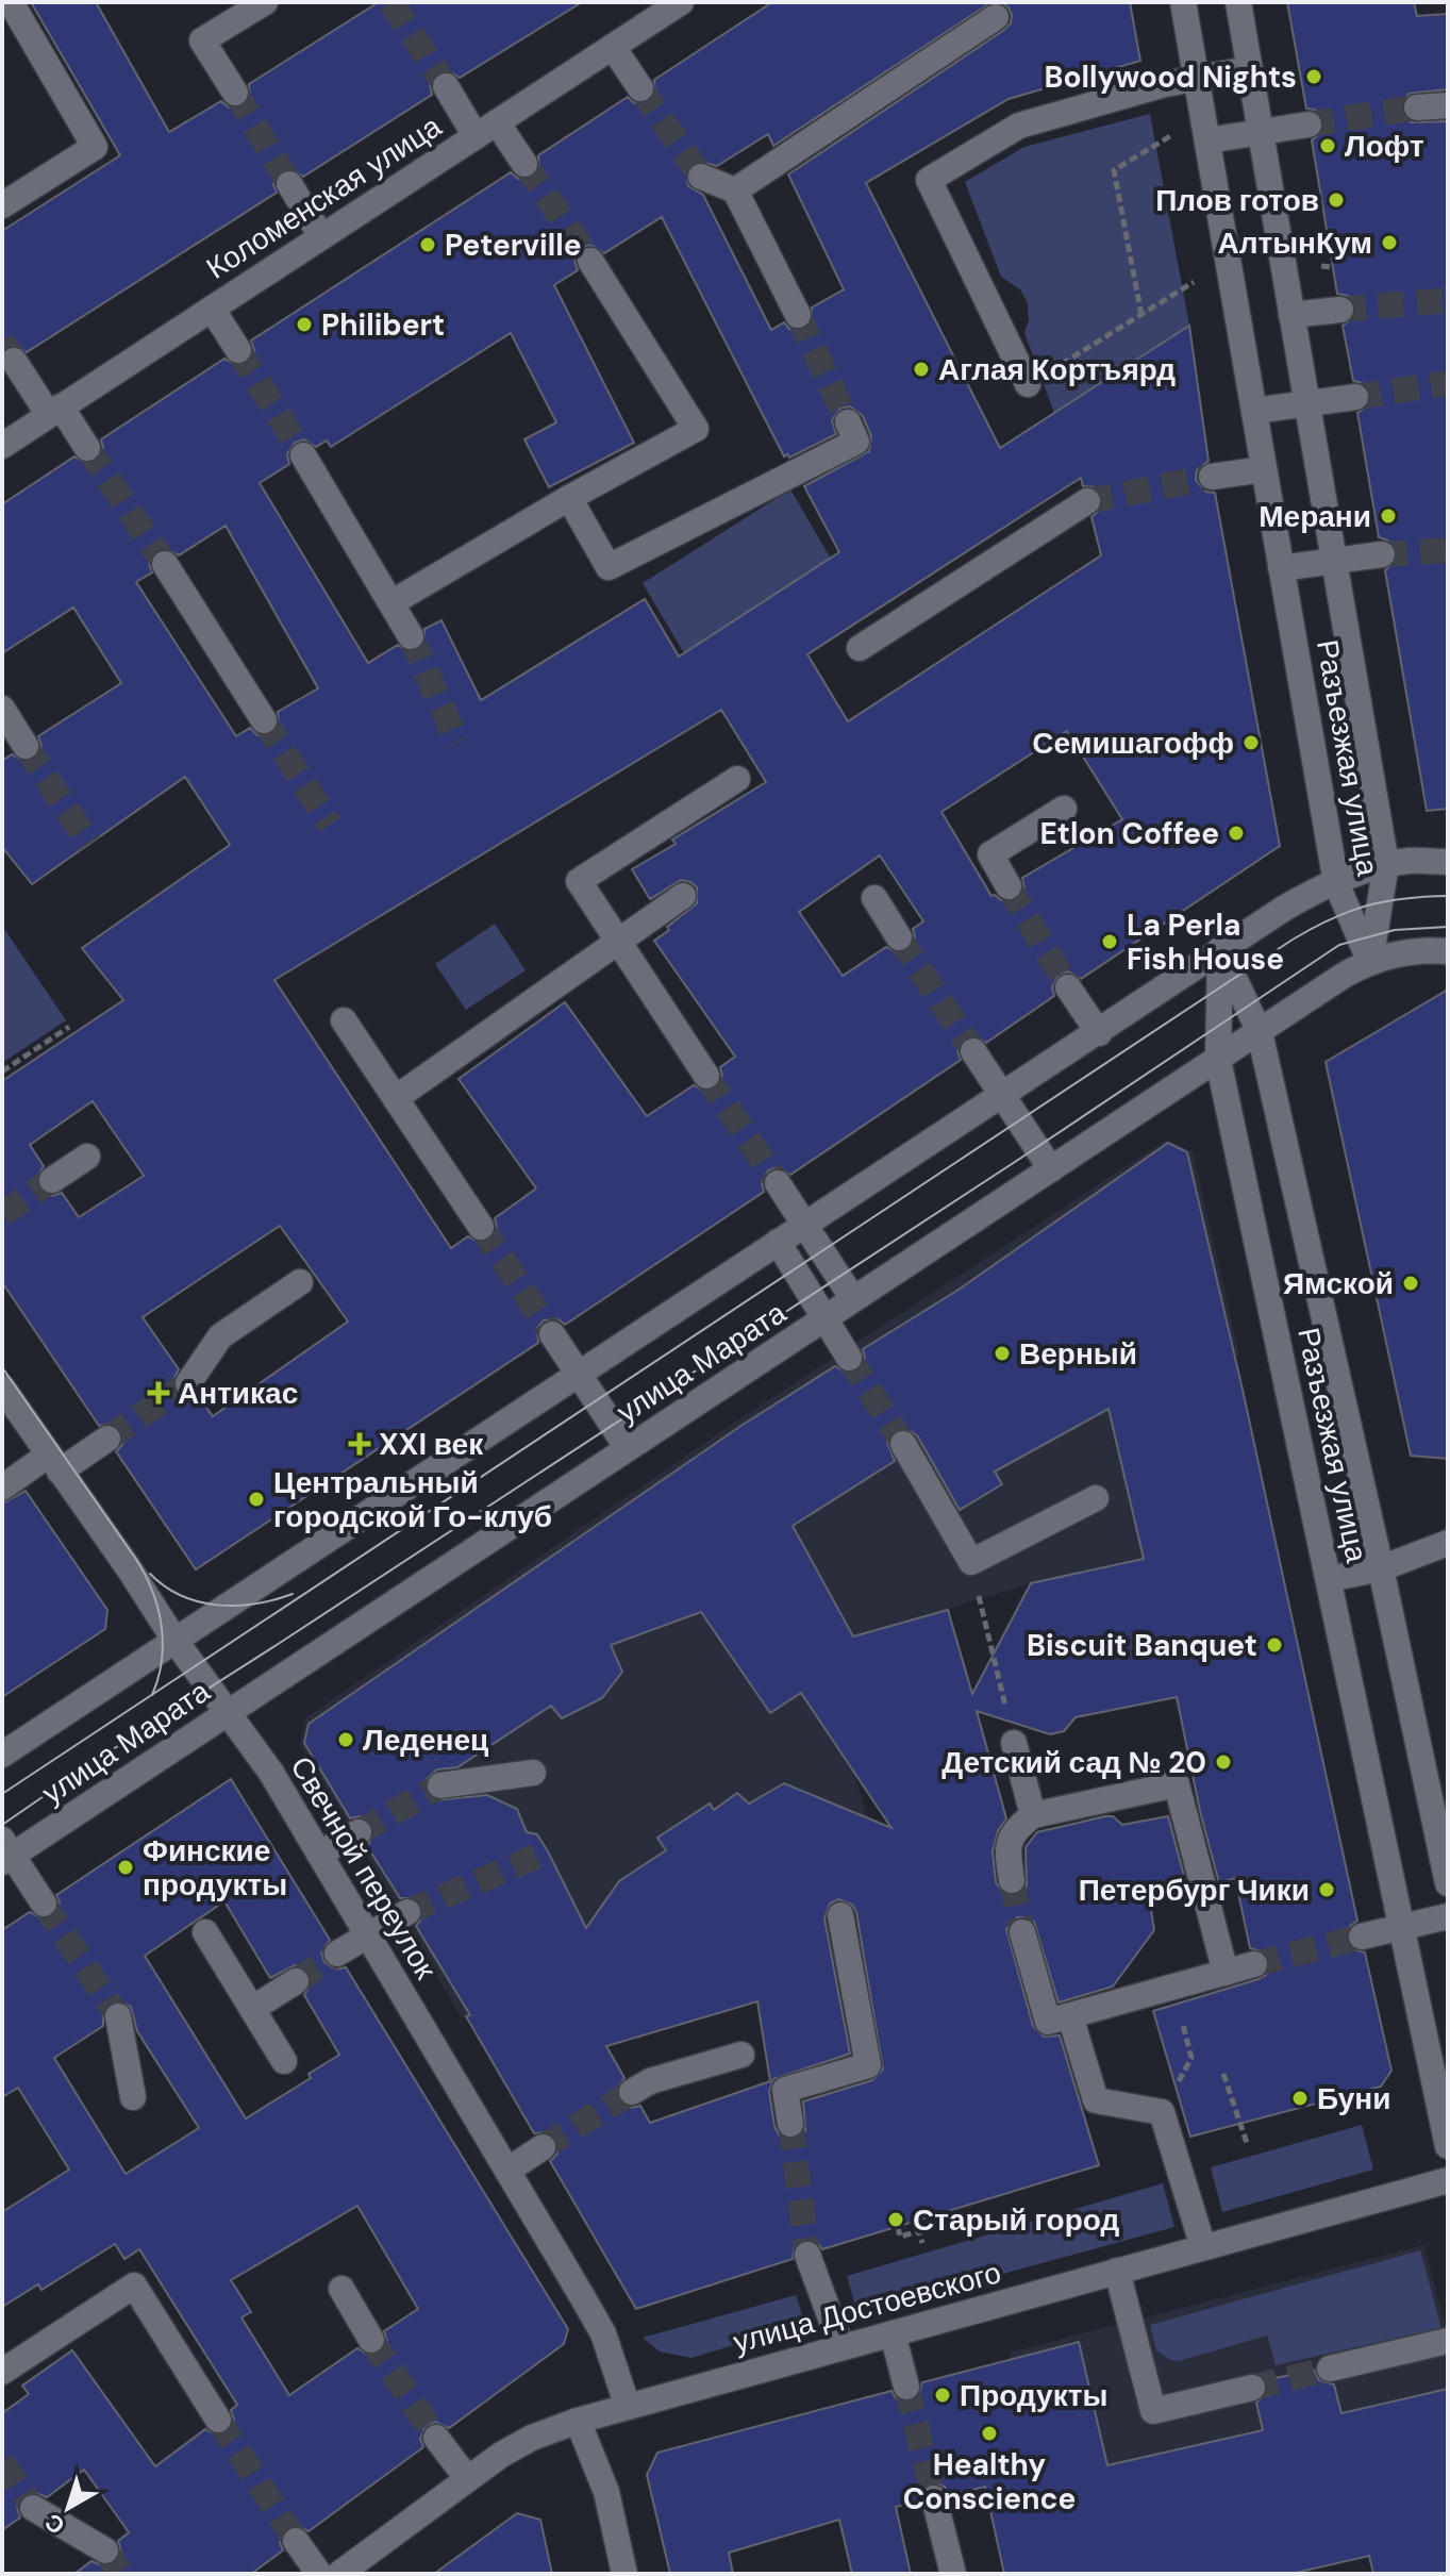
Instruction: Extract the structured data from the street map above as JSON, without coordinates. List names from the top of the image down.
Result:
{
  "streets": {
    "street": [
      "Коломенская улица",
      "Разъезжая улица",
      "улица Марата",
      "Свечной переулок",
      "улица Достоевского"
    ]
  },
  "crossings": [
    ["Разъезжая улица", "улица Марата"],
    ["улица Марата", "Свечной переулок"],
    ["Свечной переулок", "улица Достоевского"]
  ],
  "places": {
    "other": [
      "Bollywood Nights",
      "Лофт",
      "Плов готов",
      "АлтынКум",
      "Peterville",
      "Philibert",
      "Аглая Кортъярд",
      "Мерани",
      "Семишагофф",
      "Etlon Coffee",
      "La Perla Fish House",
      "Ямской",
      "Верный",
      "Центральный городской Го-клуб",
      "Biscuit Banquet",
      "Леденец",
      "Детский сад № 20",
      "Финские продукты",
      "Петербург Чики",
      "Буни",
      "Старый город",
      "Продукты",
      "Healthy Conscience"
    ],
    "health": ["Антикас", "XXI век"]
  },
  "north": "bottom left"
}
